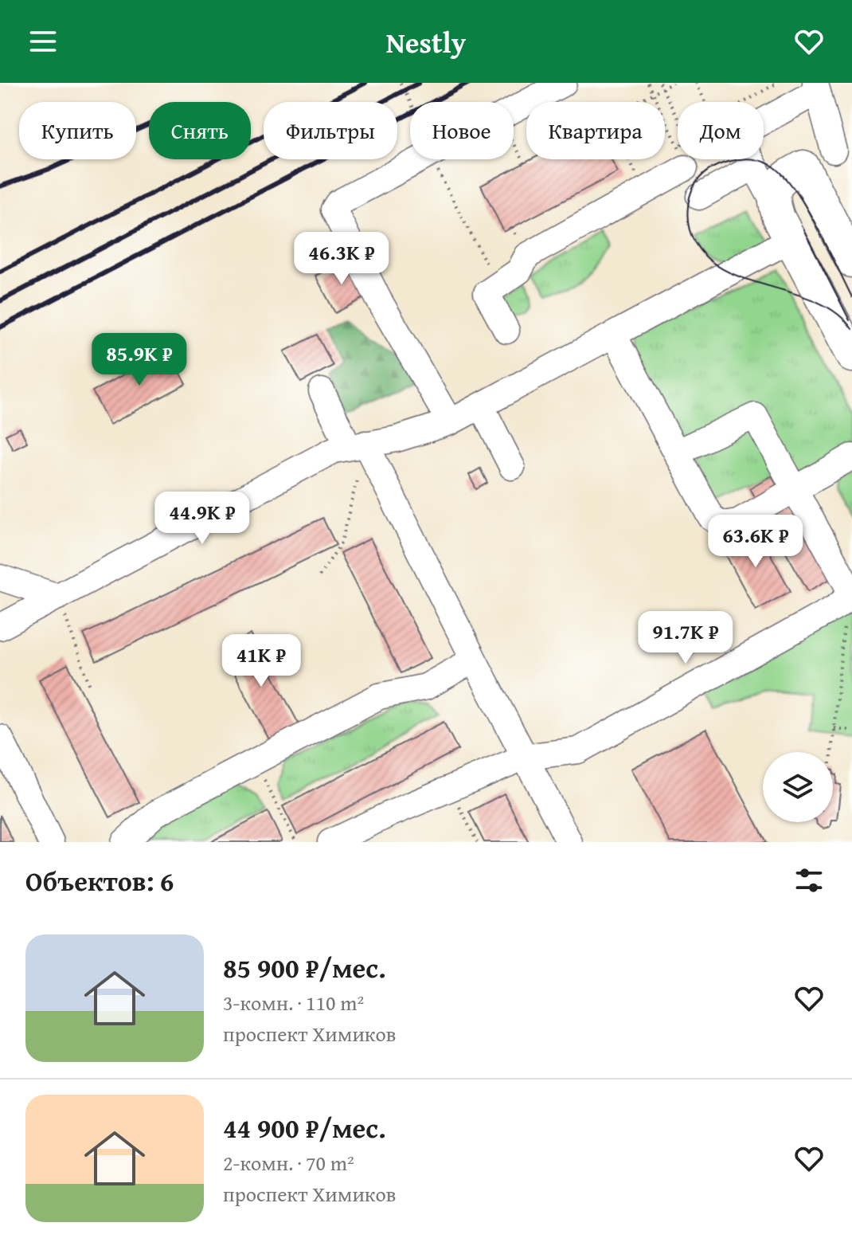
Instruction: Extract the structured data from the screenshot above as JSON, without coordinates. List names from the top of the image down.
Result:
{
  "page": {
    "header": "Nestly",
    "chip": [
      "Купить",
      "Снять",
      "Фильтры",
      "Новое",
      "Квартира",
      "Дом"
    ],
    "price": [
      "46.3K ₽",
      "85.9K ₽",
      "44.9K ₽",
      "63.6K ₽",
      "91.7K ₽",
      "41K ₽"
    ],
    "heading": "Объектов: 6",
    "list": [
      {
        "name": "85 900 ₽/мес.",
        "note": "3-комн. · 110 m² · проспект Химиков"
      },
      {
        "name": "44 900 ₽/мес.",
        "note": "2-комн. · 70 m² · проспект Химиков"
      }
    ]
  }
}
